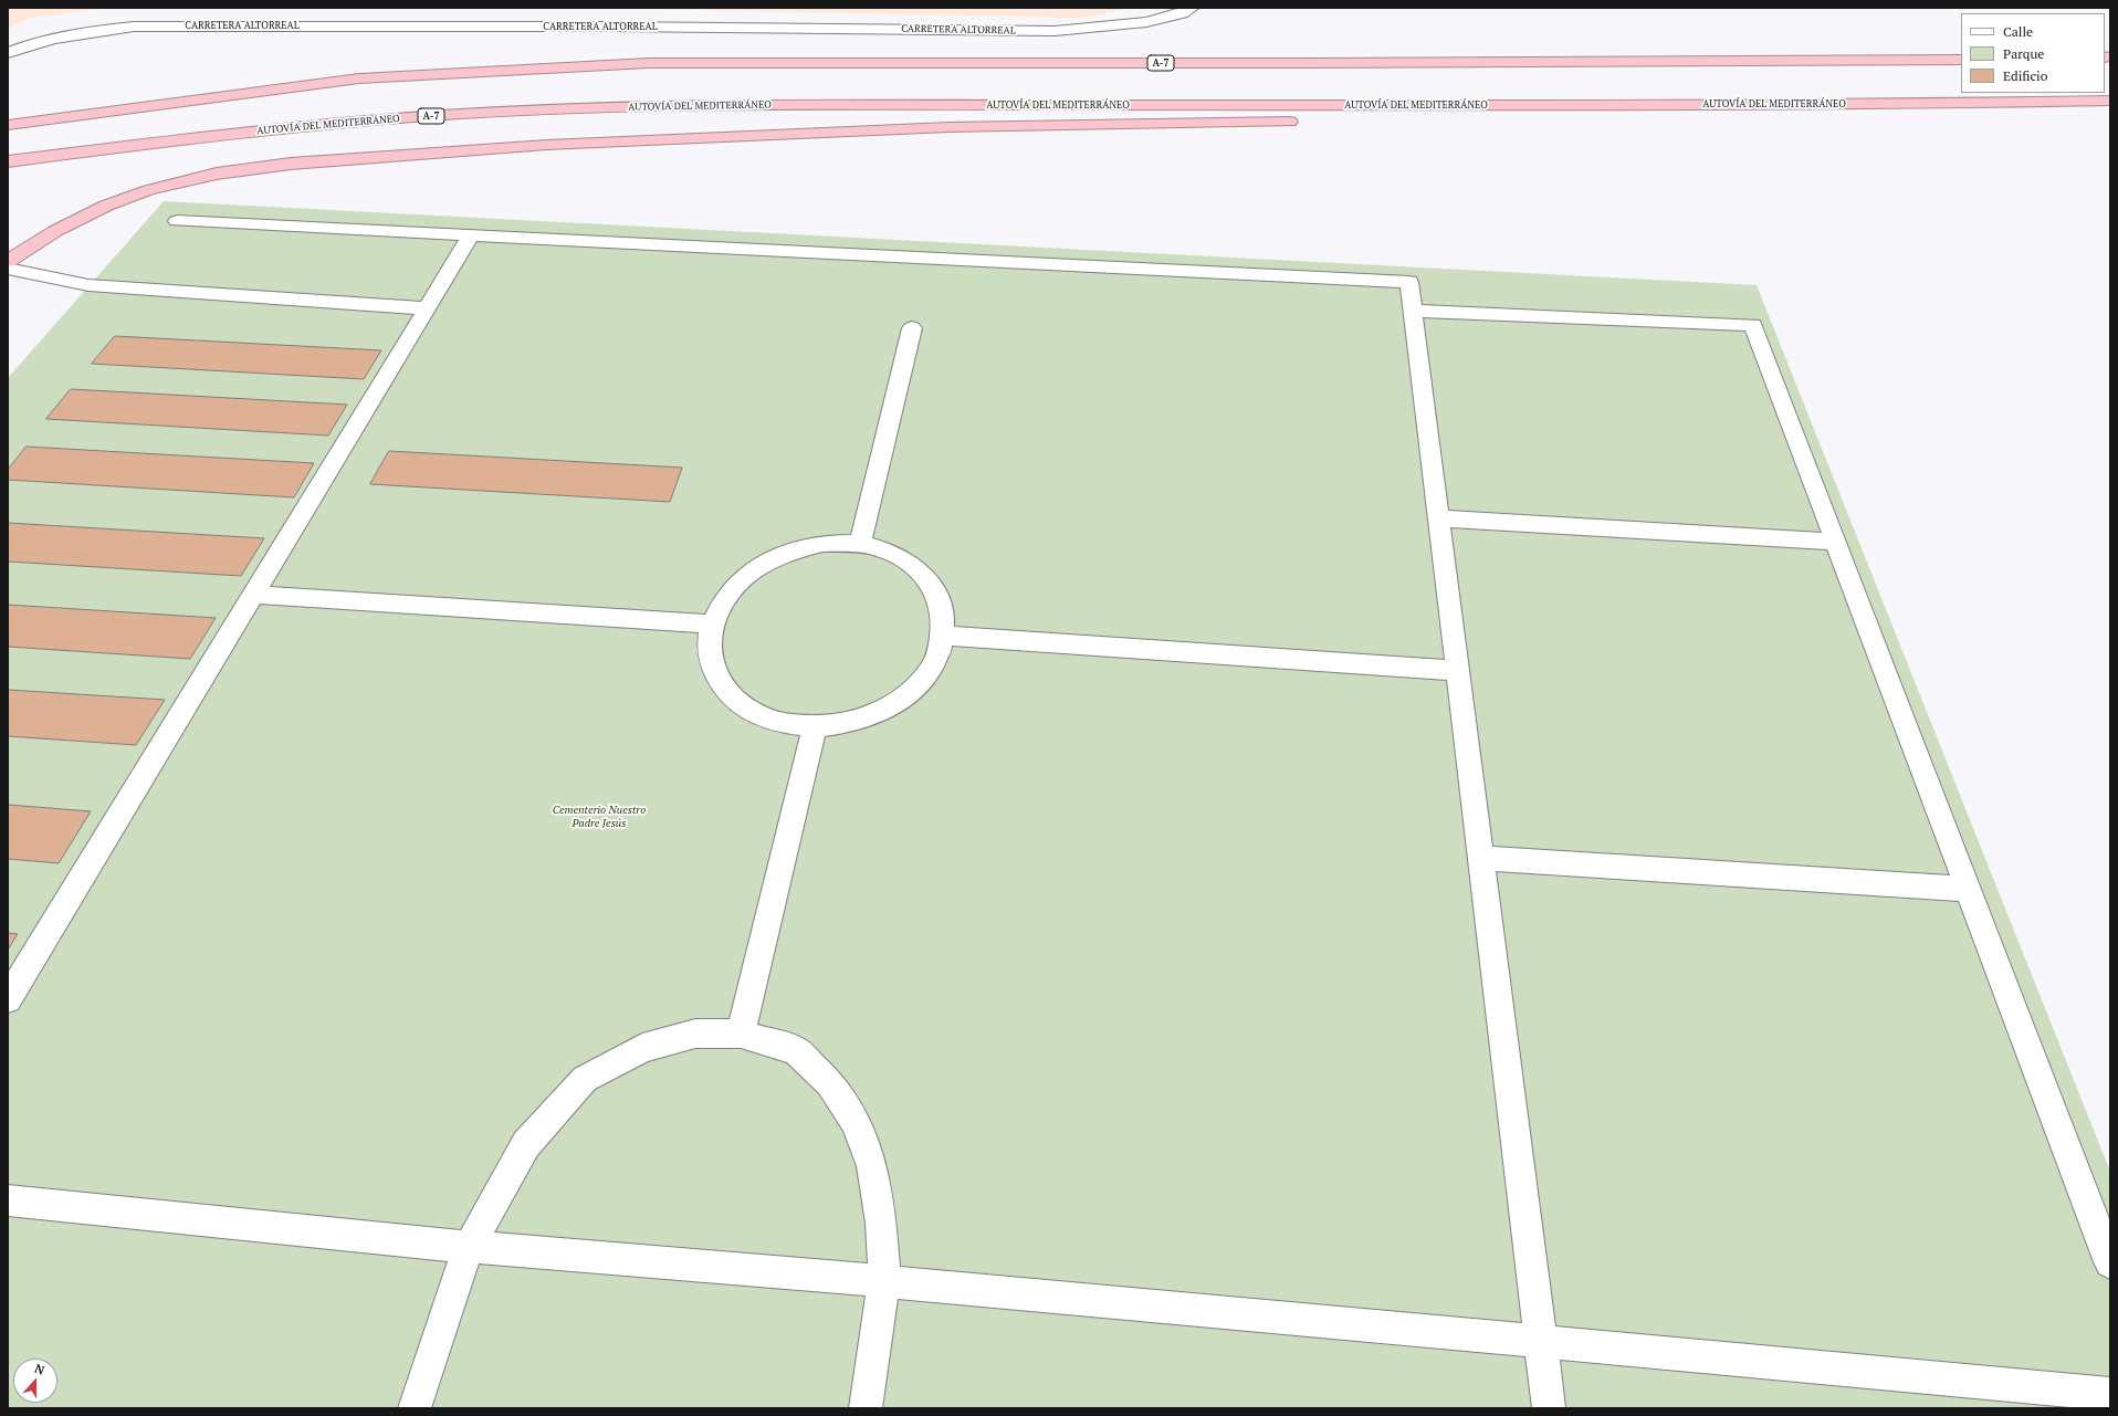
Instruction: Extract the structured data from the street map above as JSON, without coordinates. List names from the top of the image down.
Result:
{
  "streets": {
    "highway": ["A-7", "AUTOVÍA DEL MEDITERRÁNEO"],
    "street": ["CARRETERA ALTORREAL"]
  },
  "parks": ["Cementerio Nuestro Padre Jesús"],
  "legend": ["Calle", "Parque", "Edificio"],
  "north": "top"
}
